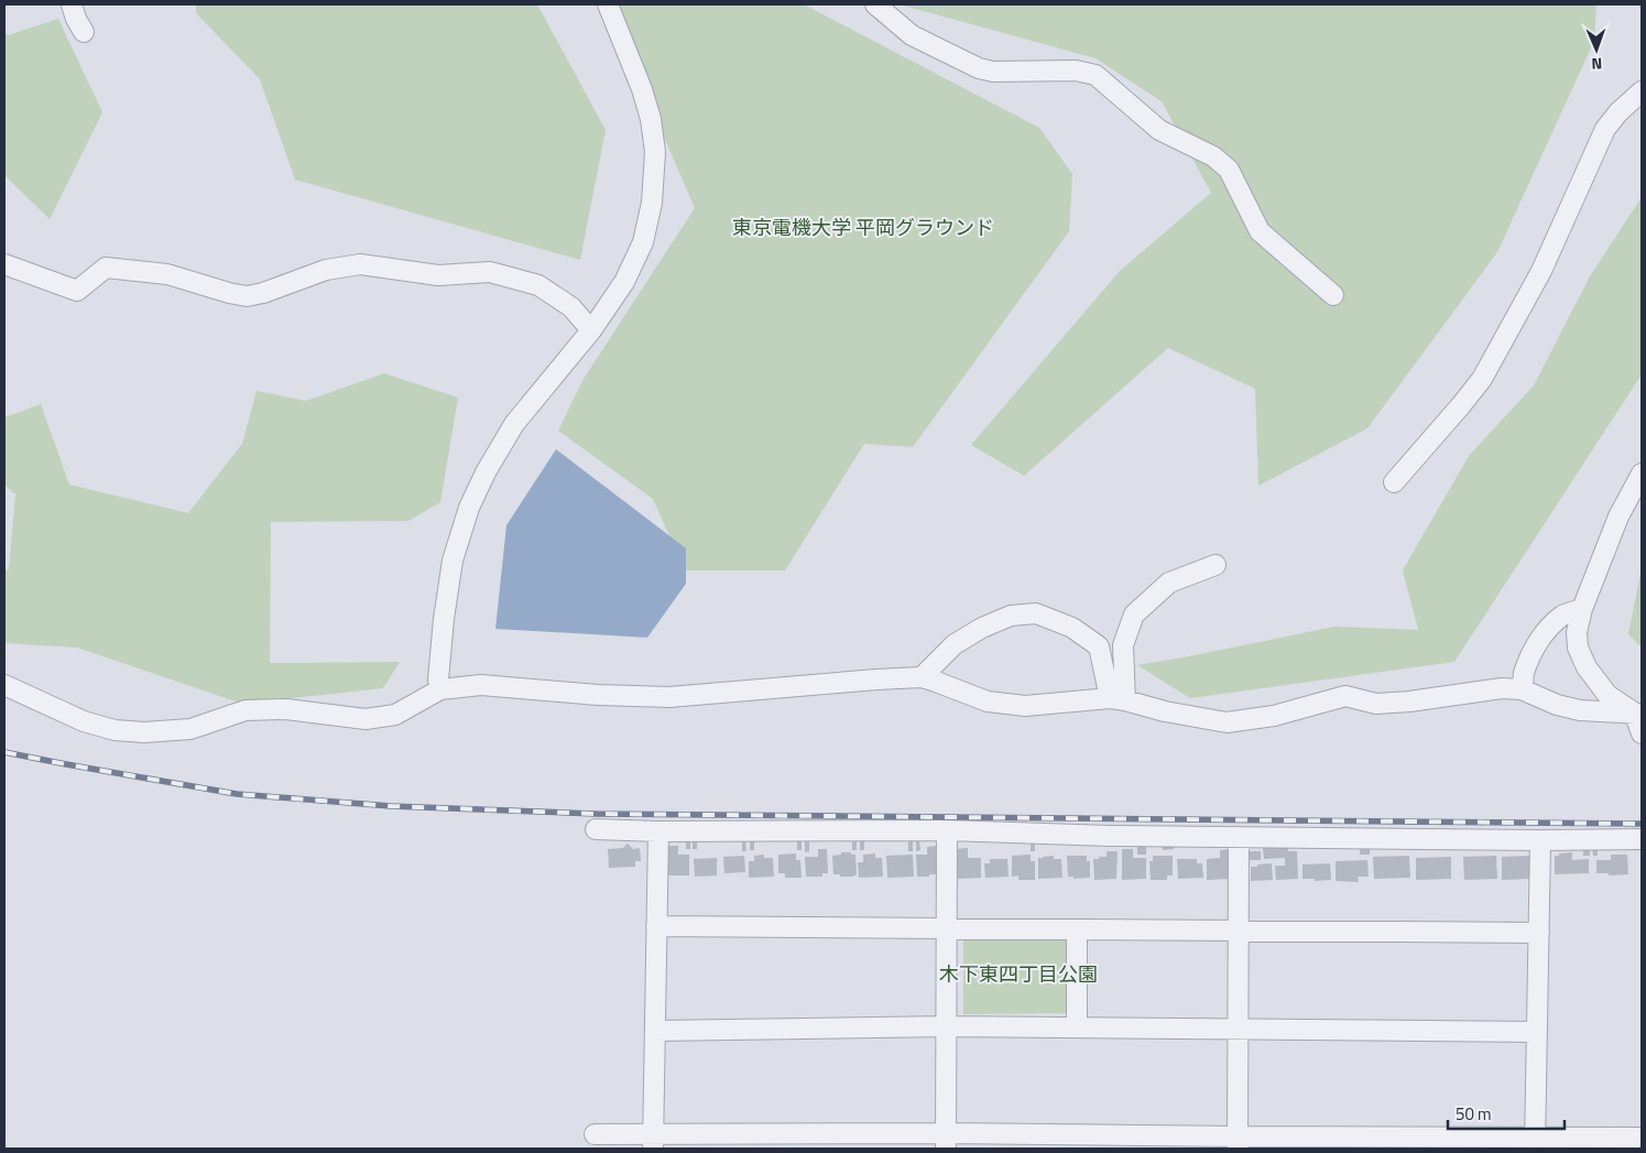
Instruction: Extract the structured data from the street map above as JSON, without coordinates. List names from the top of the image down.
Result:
{
  "parks": ["東京電機大学 平岡グラウンド", "木下東四丁目公園"],
  "scale_bar": "50 m",
  "north": "bottom"
}
